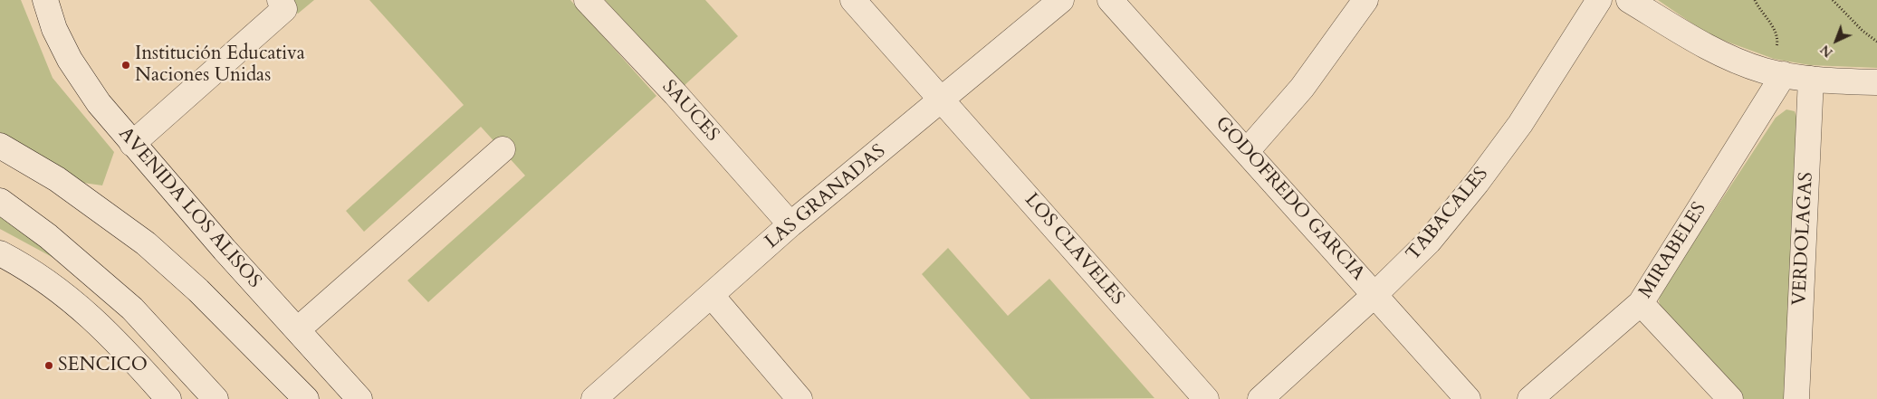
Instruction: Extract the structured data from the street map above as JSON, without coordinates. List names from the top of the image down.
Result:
{
  "streets": {
    "street": [
      "SAUCES",
      "LAS GRANADAS",
      "GODOFREDO GARCIA",
      "AVENIDA LOS ALISOS",
      "TABACALES",
      "VERDOLAGAS",
      "LOS CLAVELES",
      "MIRABELES"
    ]
  },
  "crossings": [
    ["SAUCES", "LAS GRANADAS"],
    ["LAS GRANADAS", "LOS CLAVELES"],
    ["GODOFREDO GARCIA", "TABACALES"]
  ],
  "places": ["Institución Educativa Naciones Unidas", "SENCICO"],
  "north": "bottom left"
}
